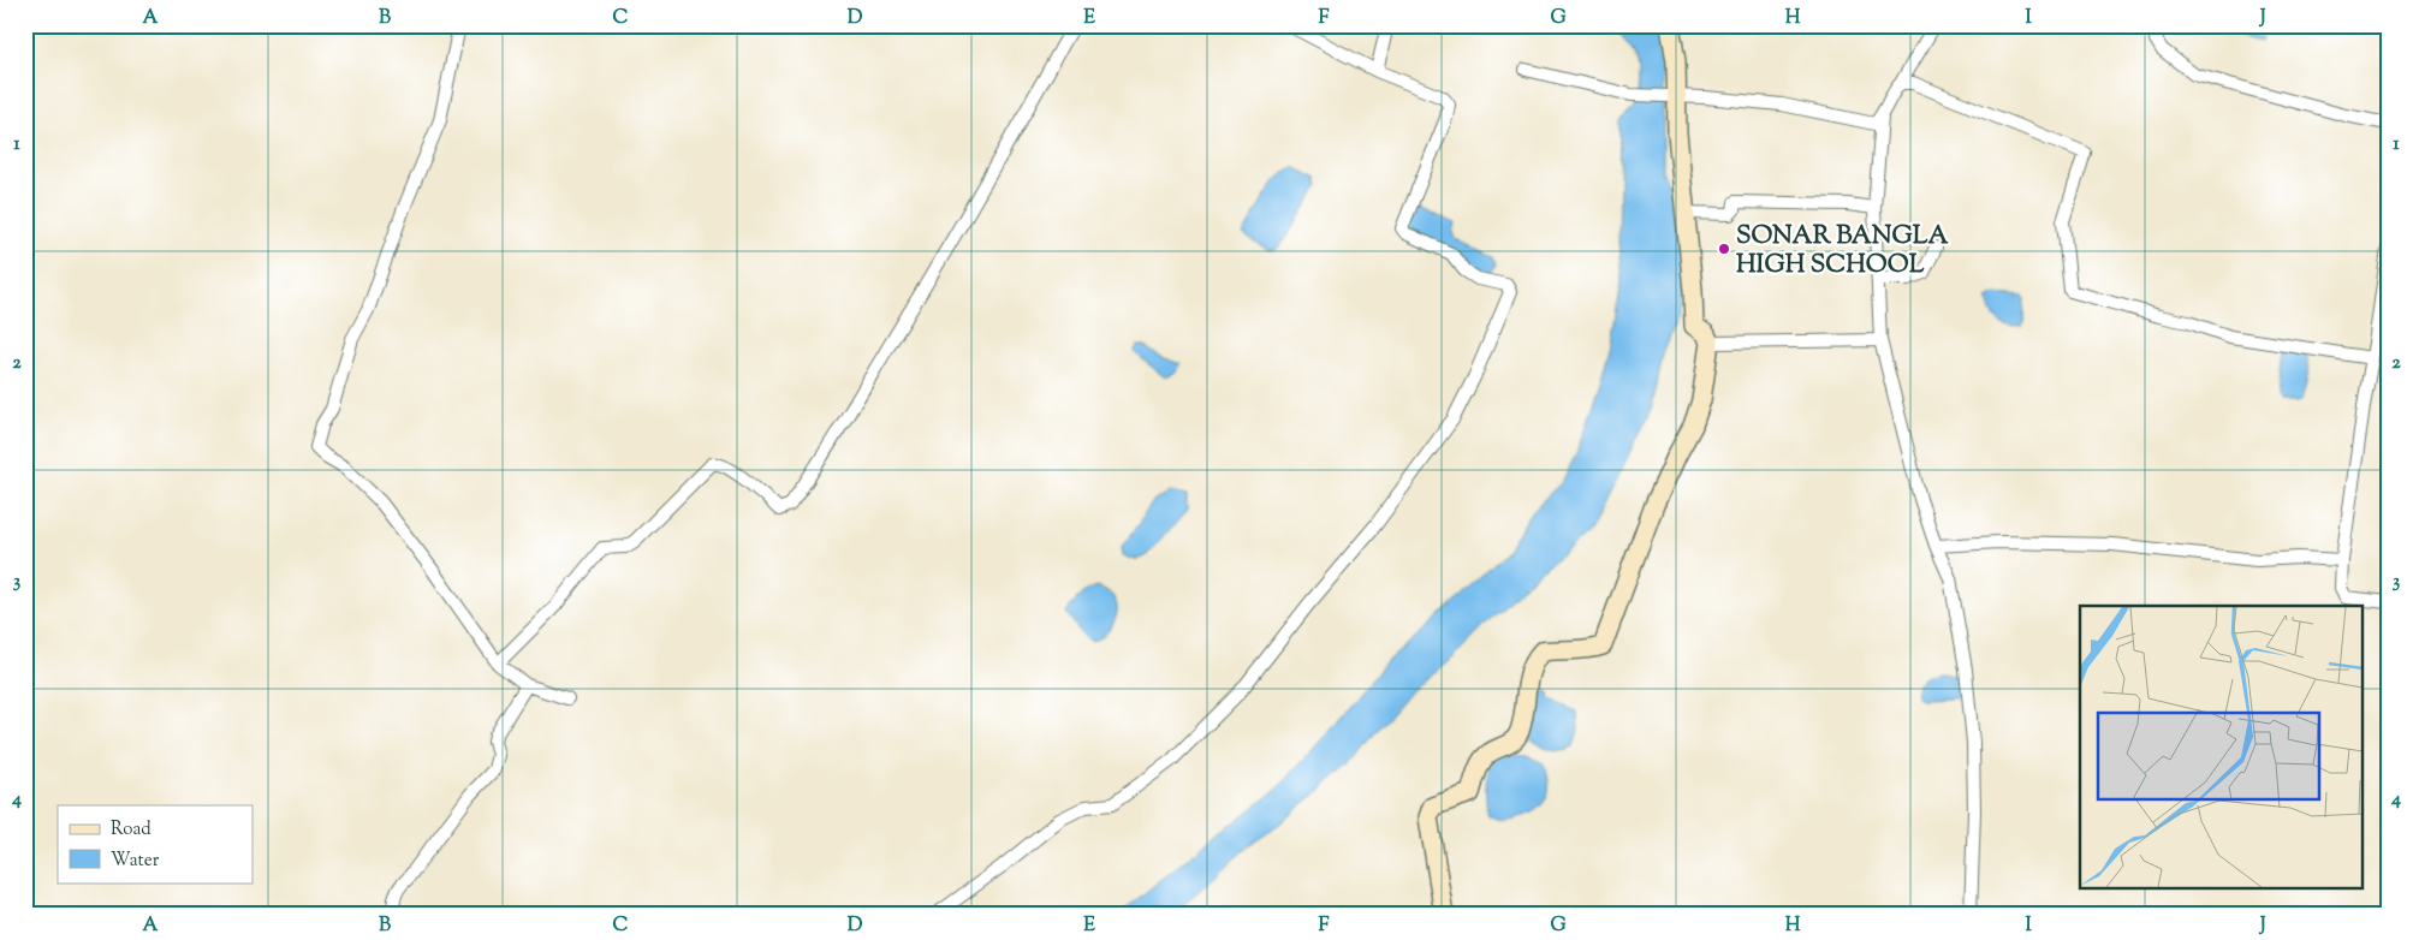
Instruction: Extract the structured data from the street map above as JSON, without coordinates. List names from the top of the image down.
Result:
{
  "places": ["SONAR BANGLA HIGH SCHOOL"],
  "legend": ["Road", "Water"],
  "grid": {
    "columns": [
      "A",
      "B",
      "C",
      "D",
      "E",
      "F",
      "G",
      "H",
      "I",
      "J"
    ],
    "rows": [
      "1",
      "2",
      "3",
      "4"
    ]
  }
}
